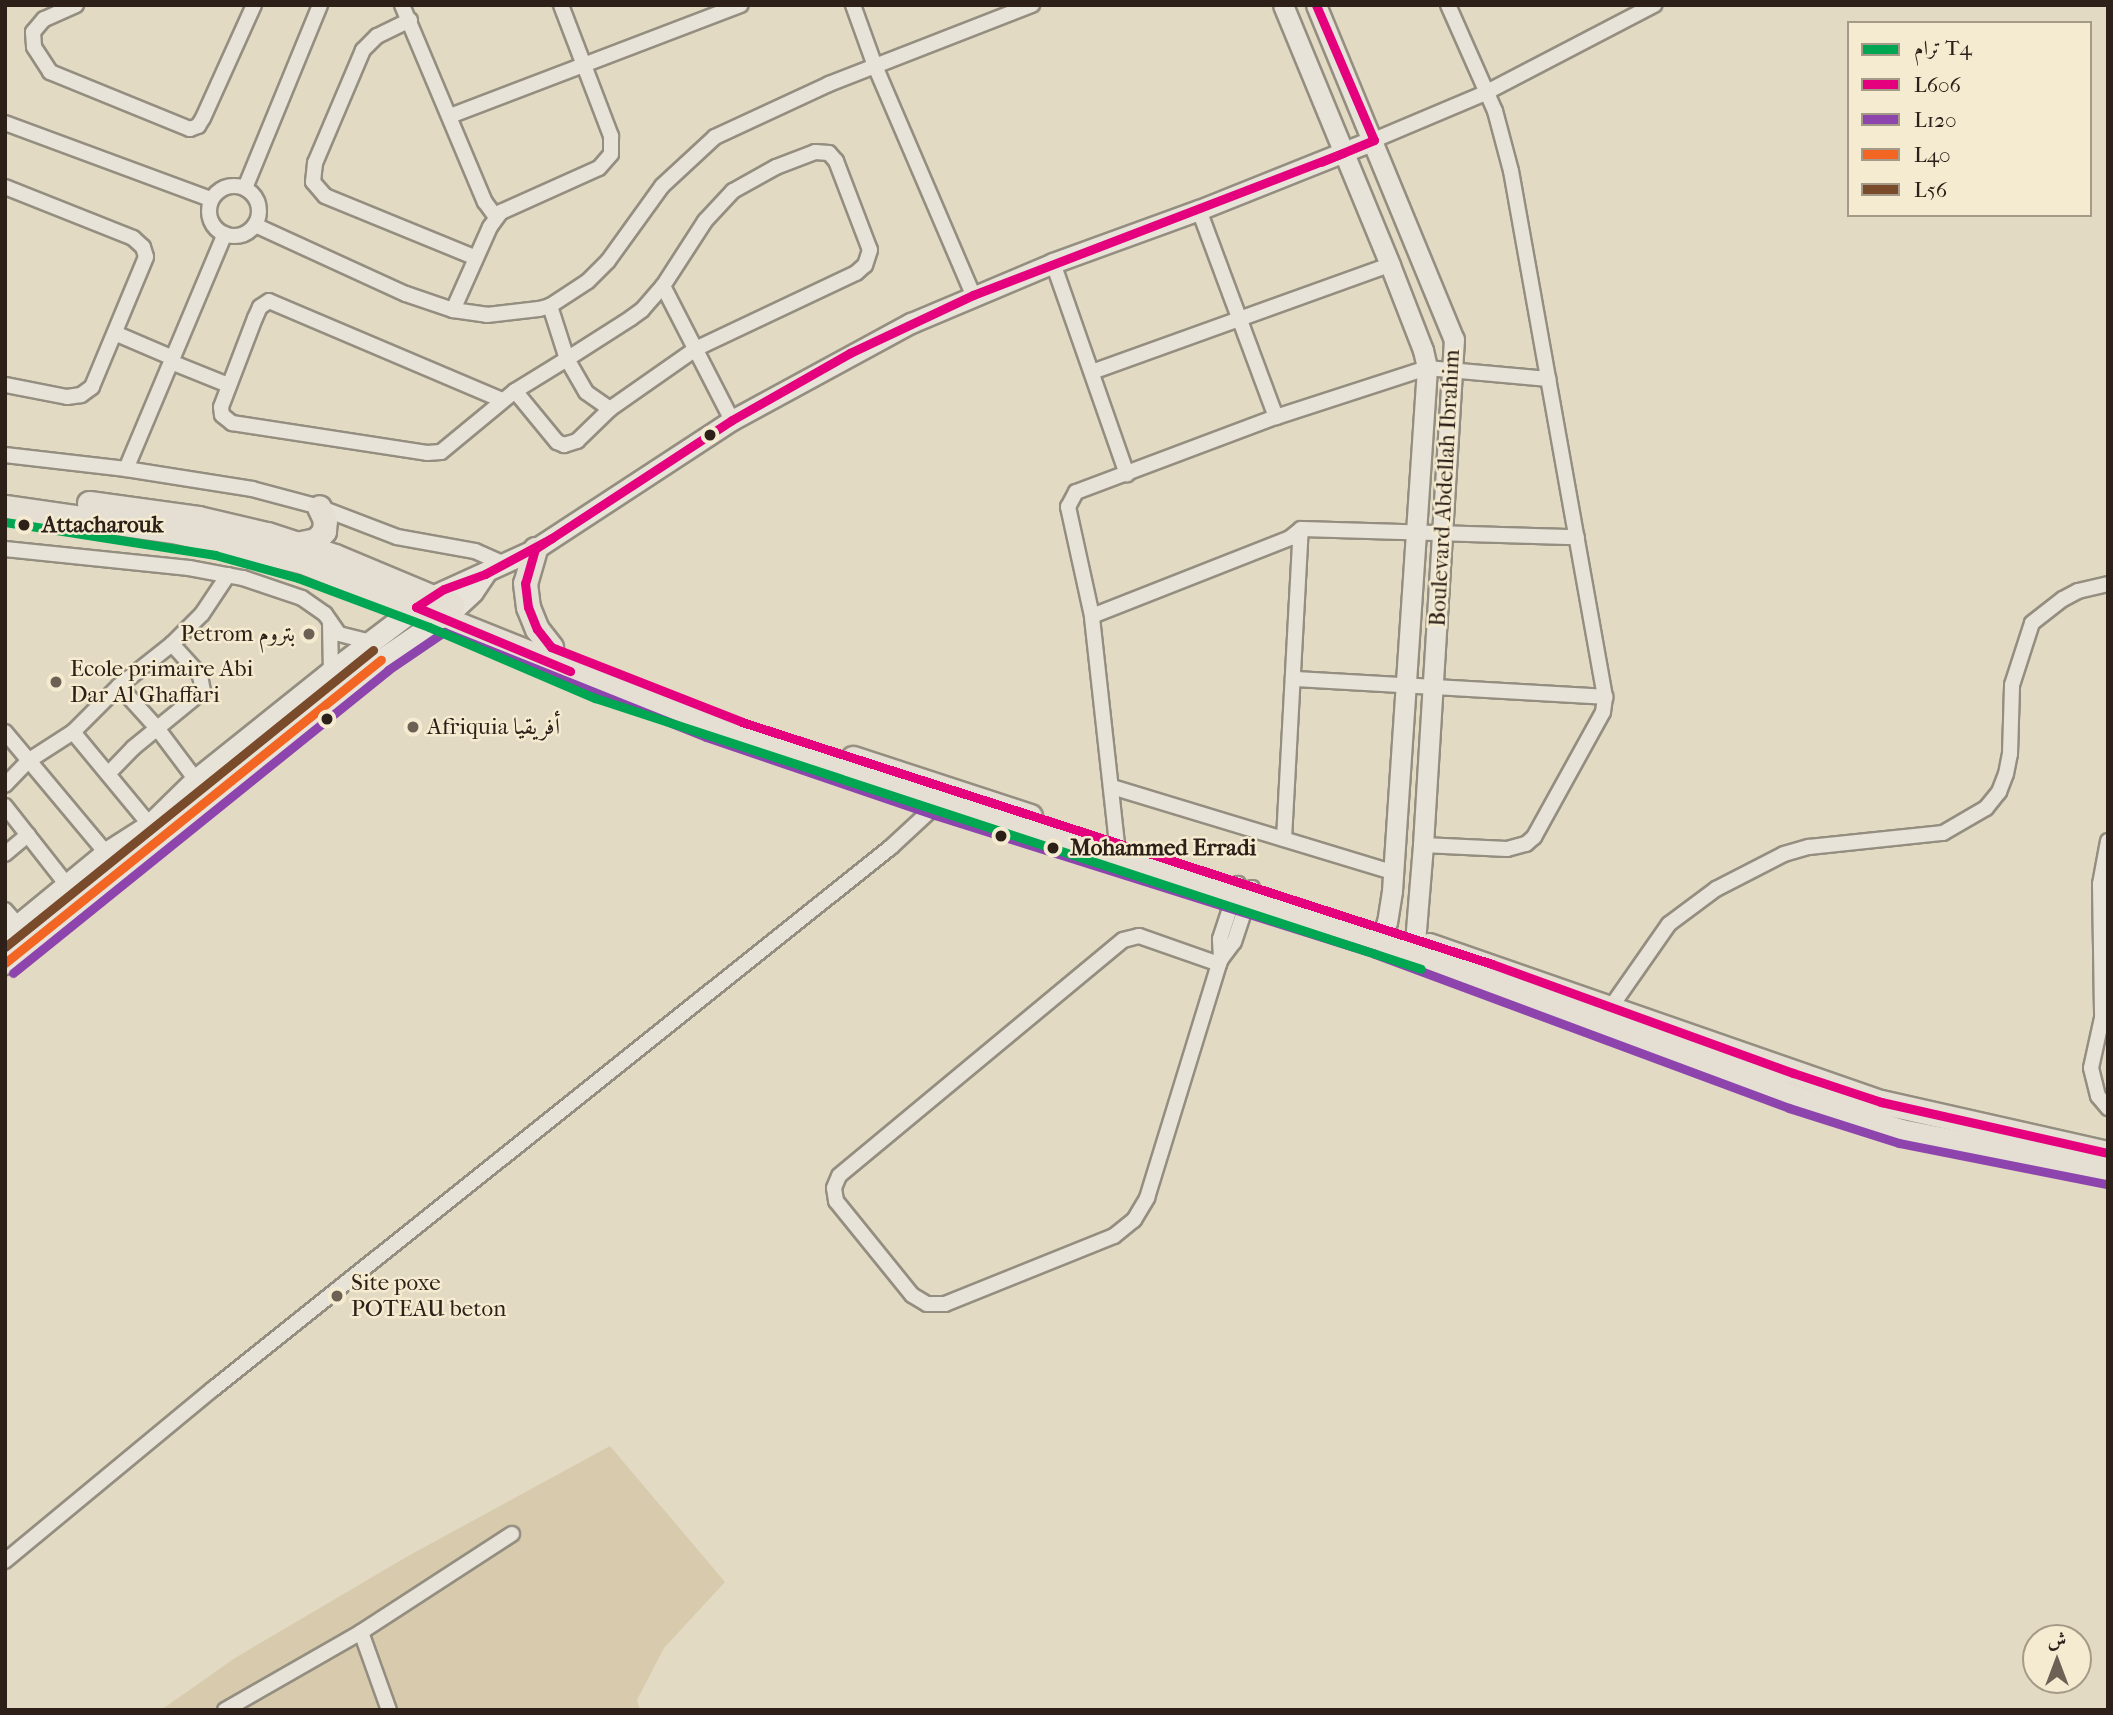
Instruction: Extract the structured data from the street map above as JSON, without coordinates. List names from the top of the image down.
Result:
{
  "streets": {
    "street": ["Boulevard Abdellah Ibrahim"]
  },
  "places": [
    "Attacharouk",
    "Petrom بتروم",
    "Ecole primaire Abi Dar Al Ghaffari",
    "Afriquia أفريقيا",
    "Mohammed Erradi",
    "Site poxe POTEAU beton"
  ],
  "lines": [
    "transit line L606",
    "tram line T4",
    "transit line L120",
    "transit line L56",
    "transit line L40"
  ],
  "legend": [
    "ترام T4",
    "L606",
    "L120",
    "L40",
    "L56"
  ],
  "north": "top"
}
